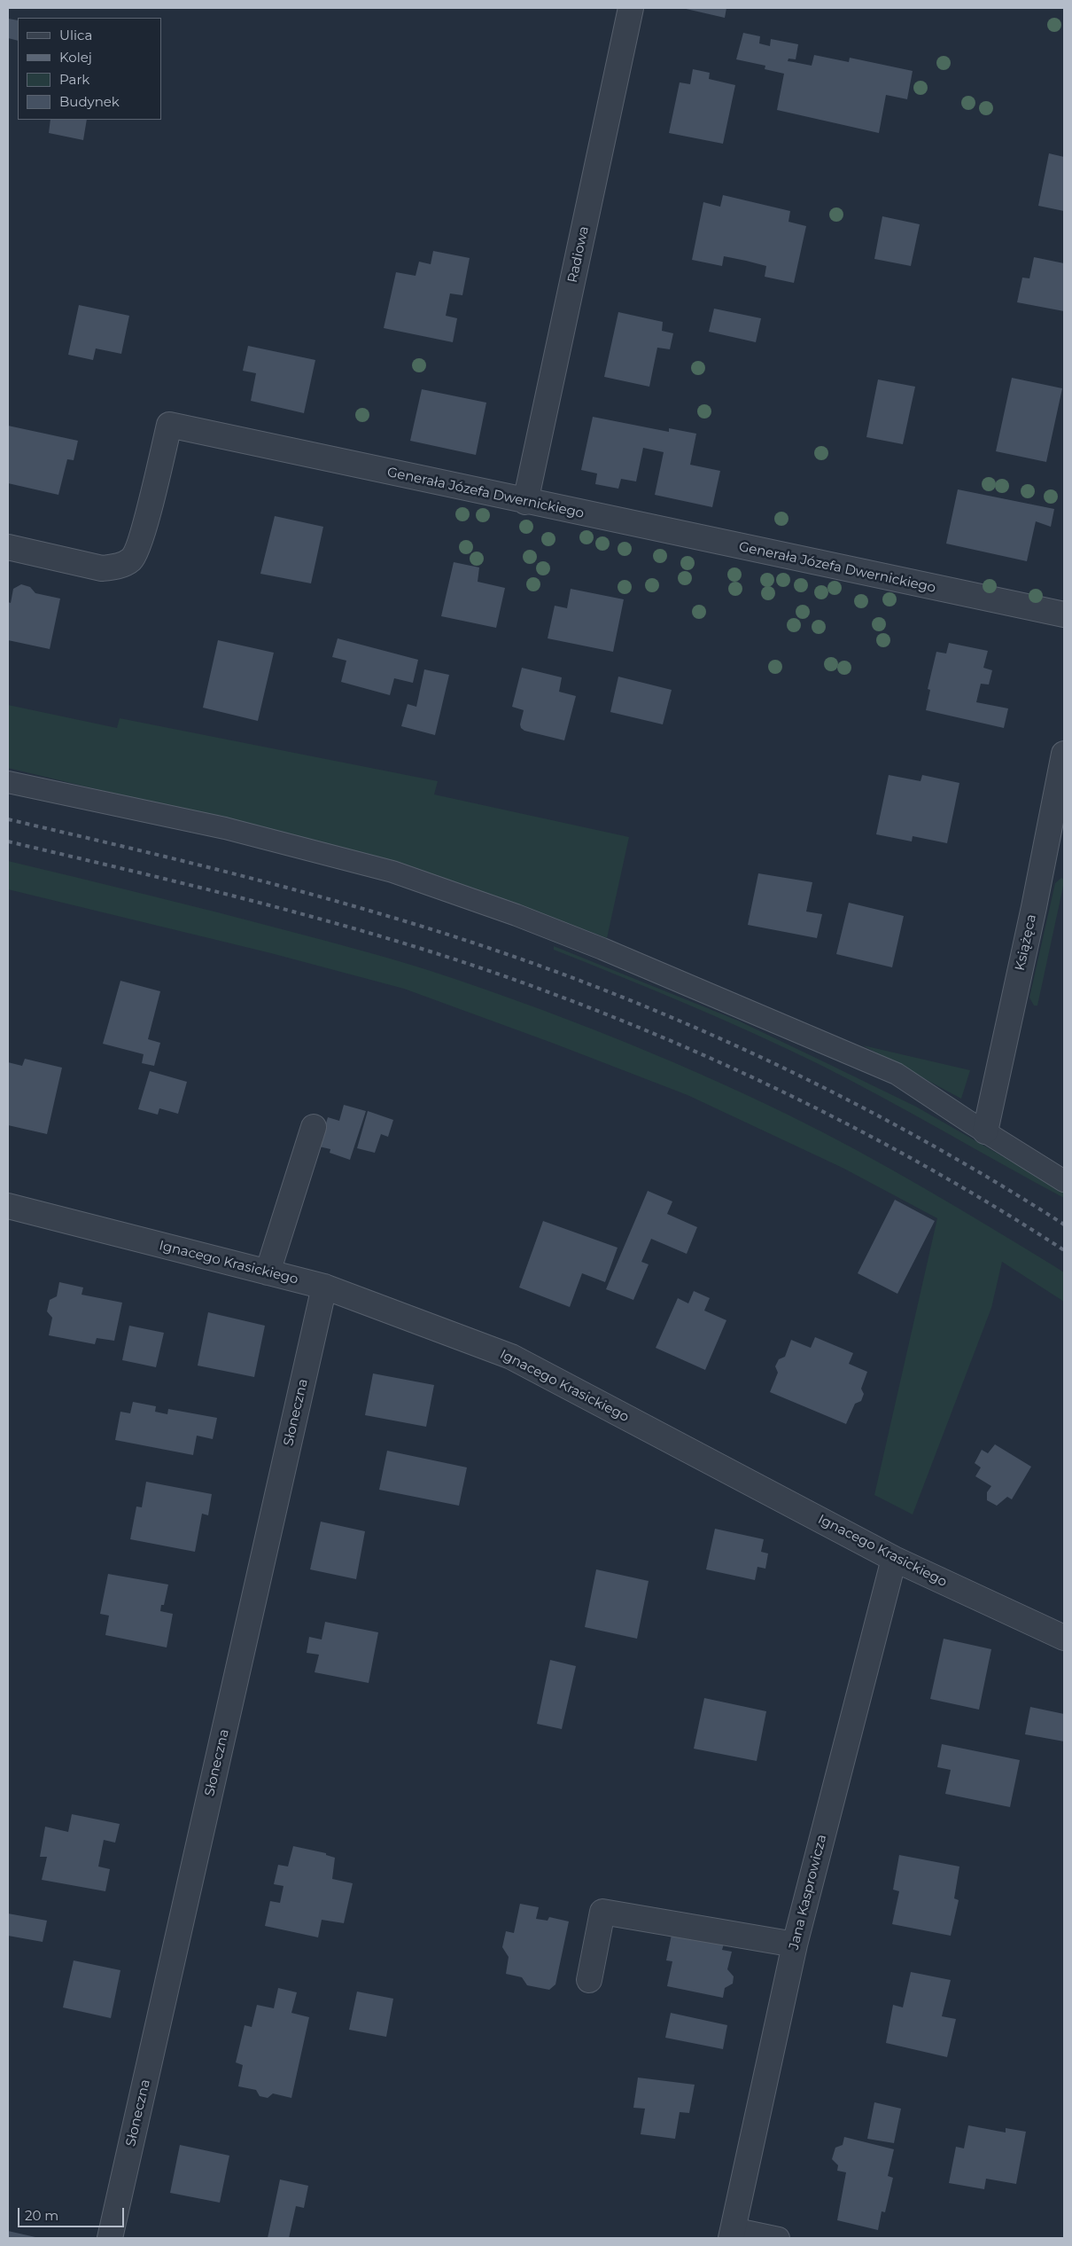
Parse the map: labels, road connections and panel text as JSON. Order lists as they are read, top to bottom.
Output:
{
  "streets": {
    "street": [
      "Radiowa",
      "Generała Józefa Dwernickiego",
      "Książęca",
      "Ignacego Krasickiego",
      "Słoneczna",
      "Jana Kasprowicza"
    ]
  },
  "crossings": [
    ["Radiowa", "Generała Józefa Dwernickiego"],
    ["Ignacego Krasickiego", "Słoneczna"],
    ["Ignacego Krasickiego", "Jana Kasprowicza"]
  ],
  "legend": [
    "Ulica",
    "Kolej",
    "Park",
    "Budynek"
  ],
  "scale_bar": "20 m"
}
